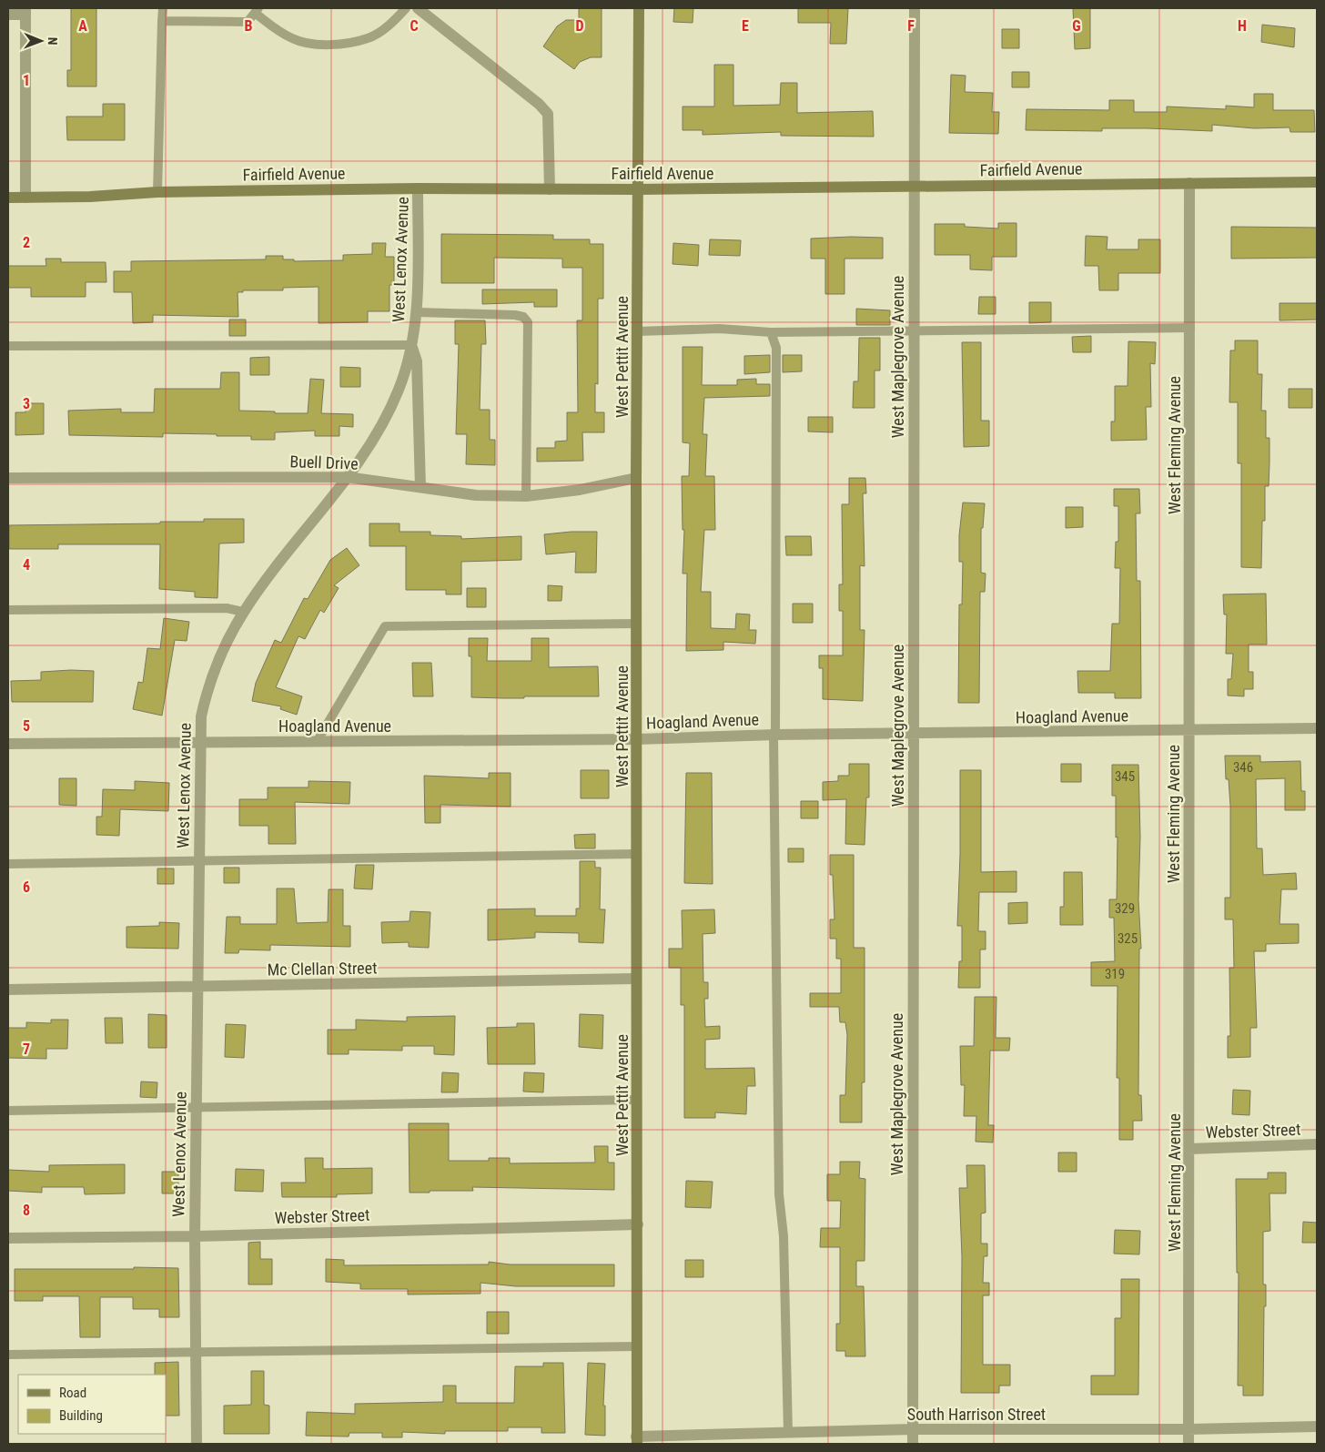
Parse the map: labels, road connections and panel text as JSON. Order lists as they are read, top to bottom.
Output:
{
  "streets": {
    "street": [
      "Fairfield Avenue",
      "West Lenox Avenue",
      "West Pettit Avenue",
      "West Maplegrove Avenue",
      "West Fleming Avenue",
      "Buell Drive",
      "Hoagland Avenue",
      "Mc Clellan Street",
      "Webster Street",
      "South Harrison Street"
    ]
  },
  "crossings": [
    ["Fairfield Avenue", "West Lenox Avenue"],
    ["Fairfield Avenue", "West Pettit Avenue"],
    ["Fairfield Avenue", "West Maplegrove Avenue"],
    ["Fairfield Avenue", "West Fleming Avenue"],
    ["West Lenox Avenue", "Buell Drive"],
    ["West Lenox Avenue", "Hoagland Avenue"],
    ["West Lenox Avenue", "Mc Clellan Street"],
    ["West Lenox Avenue", "Webster Street"],
    ["West Pettit Avenue", "Buell Drive"],
    ["West Pettit Avenue", "Hoagland Avenue"],
    ["West Pettit Avenue", "Mc Clellan Street"],
    ["West Pettit Avenue", "Webster Street"],
    ["West Pettit Avenue", "South Harrison Street"],
    ["West Maplegrove Avenue", "Hoagland Avenue"],
    ["West Maplegrove Avenue", "South Harrison Street"],
    ["West Fleming Avenue", "Hoagland Avenue"],
    ["West Fleming Avenue", "Webster Street"],
    ["West Fleming Avenue", "South Harrison Street"]
  ],
  "house_numbers": [
    "346",
    "345",
    "329",
    "325",
    "319"
  ],
  "legend": ["Road", "Building"],
  "north": "right",
  "grid": {
    "columns": [
      "A",
      "B",
      "C",
      "D",
      "E",
      "F",
      "G",
      "H"
    ],
    "rows": [
      "1",
      "2",
      "3",
      "4",
      "5",
      "6",
      "7",
      "8"
    ]
  }
}
